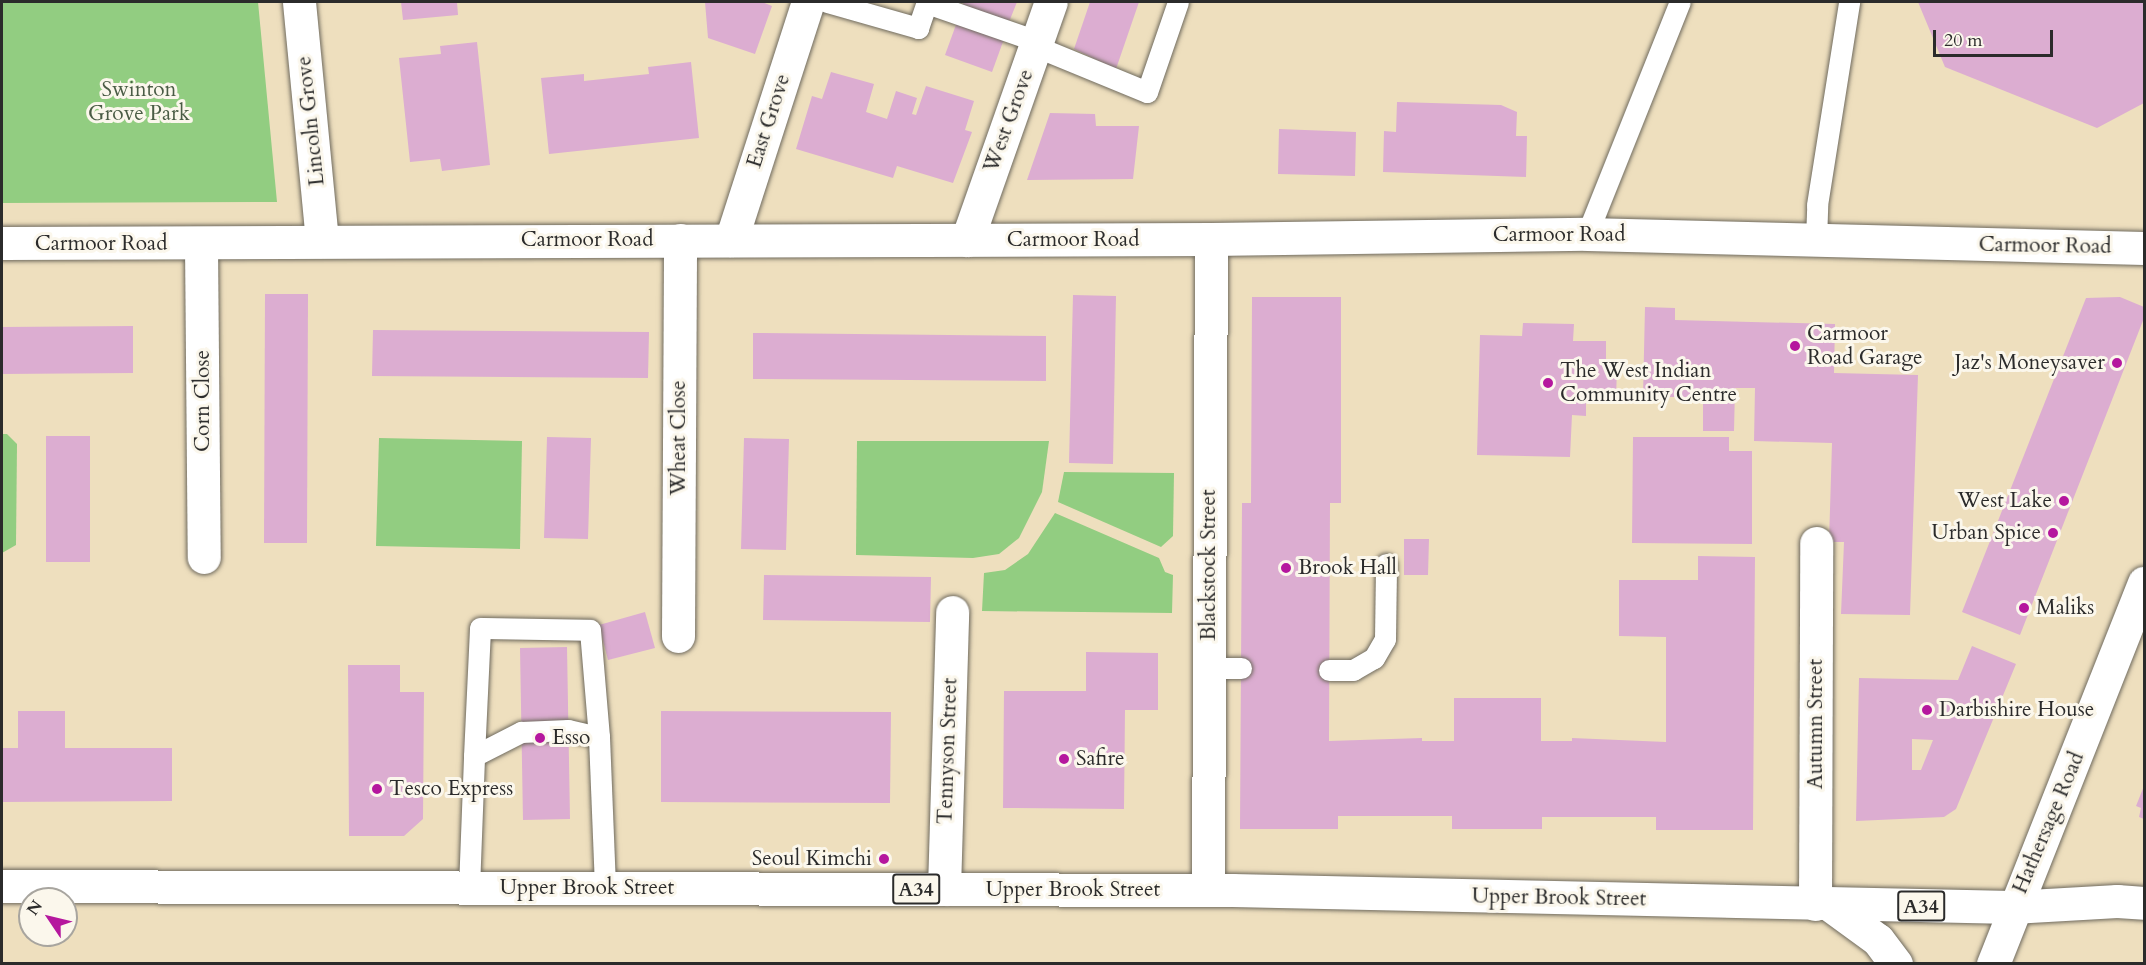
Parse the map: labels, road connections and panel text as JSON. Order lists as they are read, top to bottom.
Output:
{
  "streets": {
    "main road": [
      "Lincoln Grove",
      "East Grove",
      "West Grove",
      "Carmoor Road",
      "Corn Close",
      "Wheat Close",
      "Blackstock Street",
      "Autumn Street",
      "Tennyson Street",
      "Hathersage Road",
      "Upper Brook Street",
      "A34"
    ]
  },
  "crossings": [
    ["Lincoln Grove", "Carmoor Road"],
    ["East Grove", "Carmoor Road"],
    ["West Grove", "Carmoor Road"],
    ["Carmoor Road", "Corn Close"],
    ["Carmoor Road", "Wheat Close"],
    ["Carmoor Road", "Blackstock Street"],
    ["Blackstock Street", "Upper Brook Street"],
    ["Autumn Street", "Upper Brook Street"],
    ["Tennyson Street", "Upper Brook Street"],
    ["Hathersage Road", "Upper Brook Street"]
  ],
  "parks": ["Swinton Grove Park"],
  "places": [
    "Carmoor Road Garage",
    "Jaz's Moneysaver",
    "The West Indian Community Centre",
    "West Lake",
    "Urban Spice",
    "Brook Hall",
    "Maliks",
    "Darbishire House",
    "Esso",
    "Safire",
    "Tesco Express",
    "Seoul Kimchi"
  ],
  "scale_bar": "20 m",
  "north": "top left"
}
